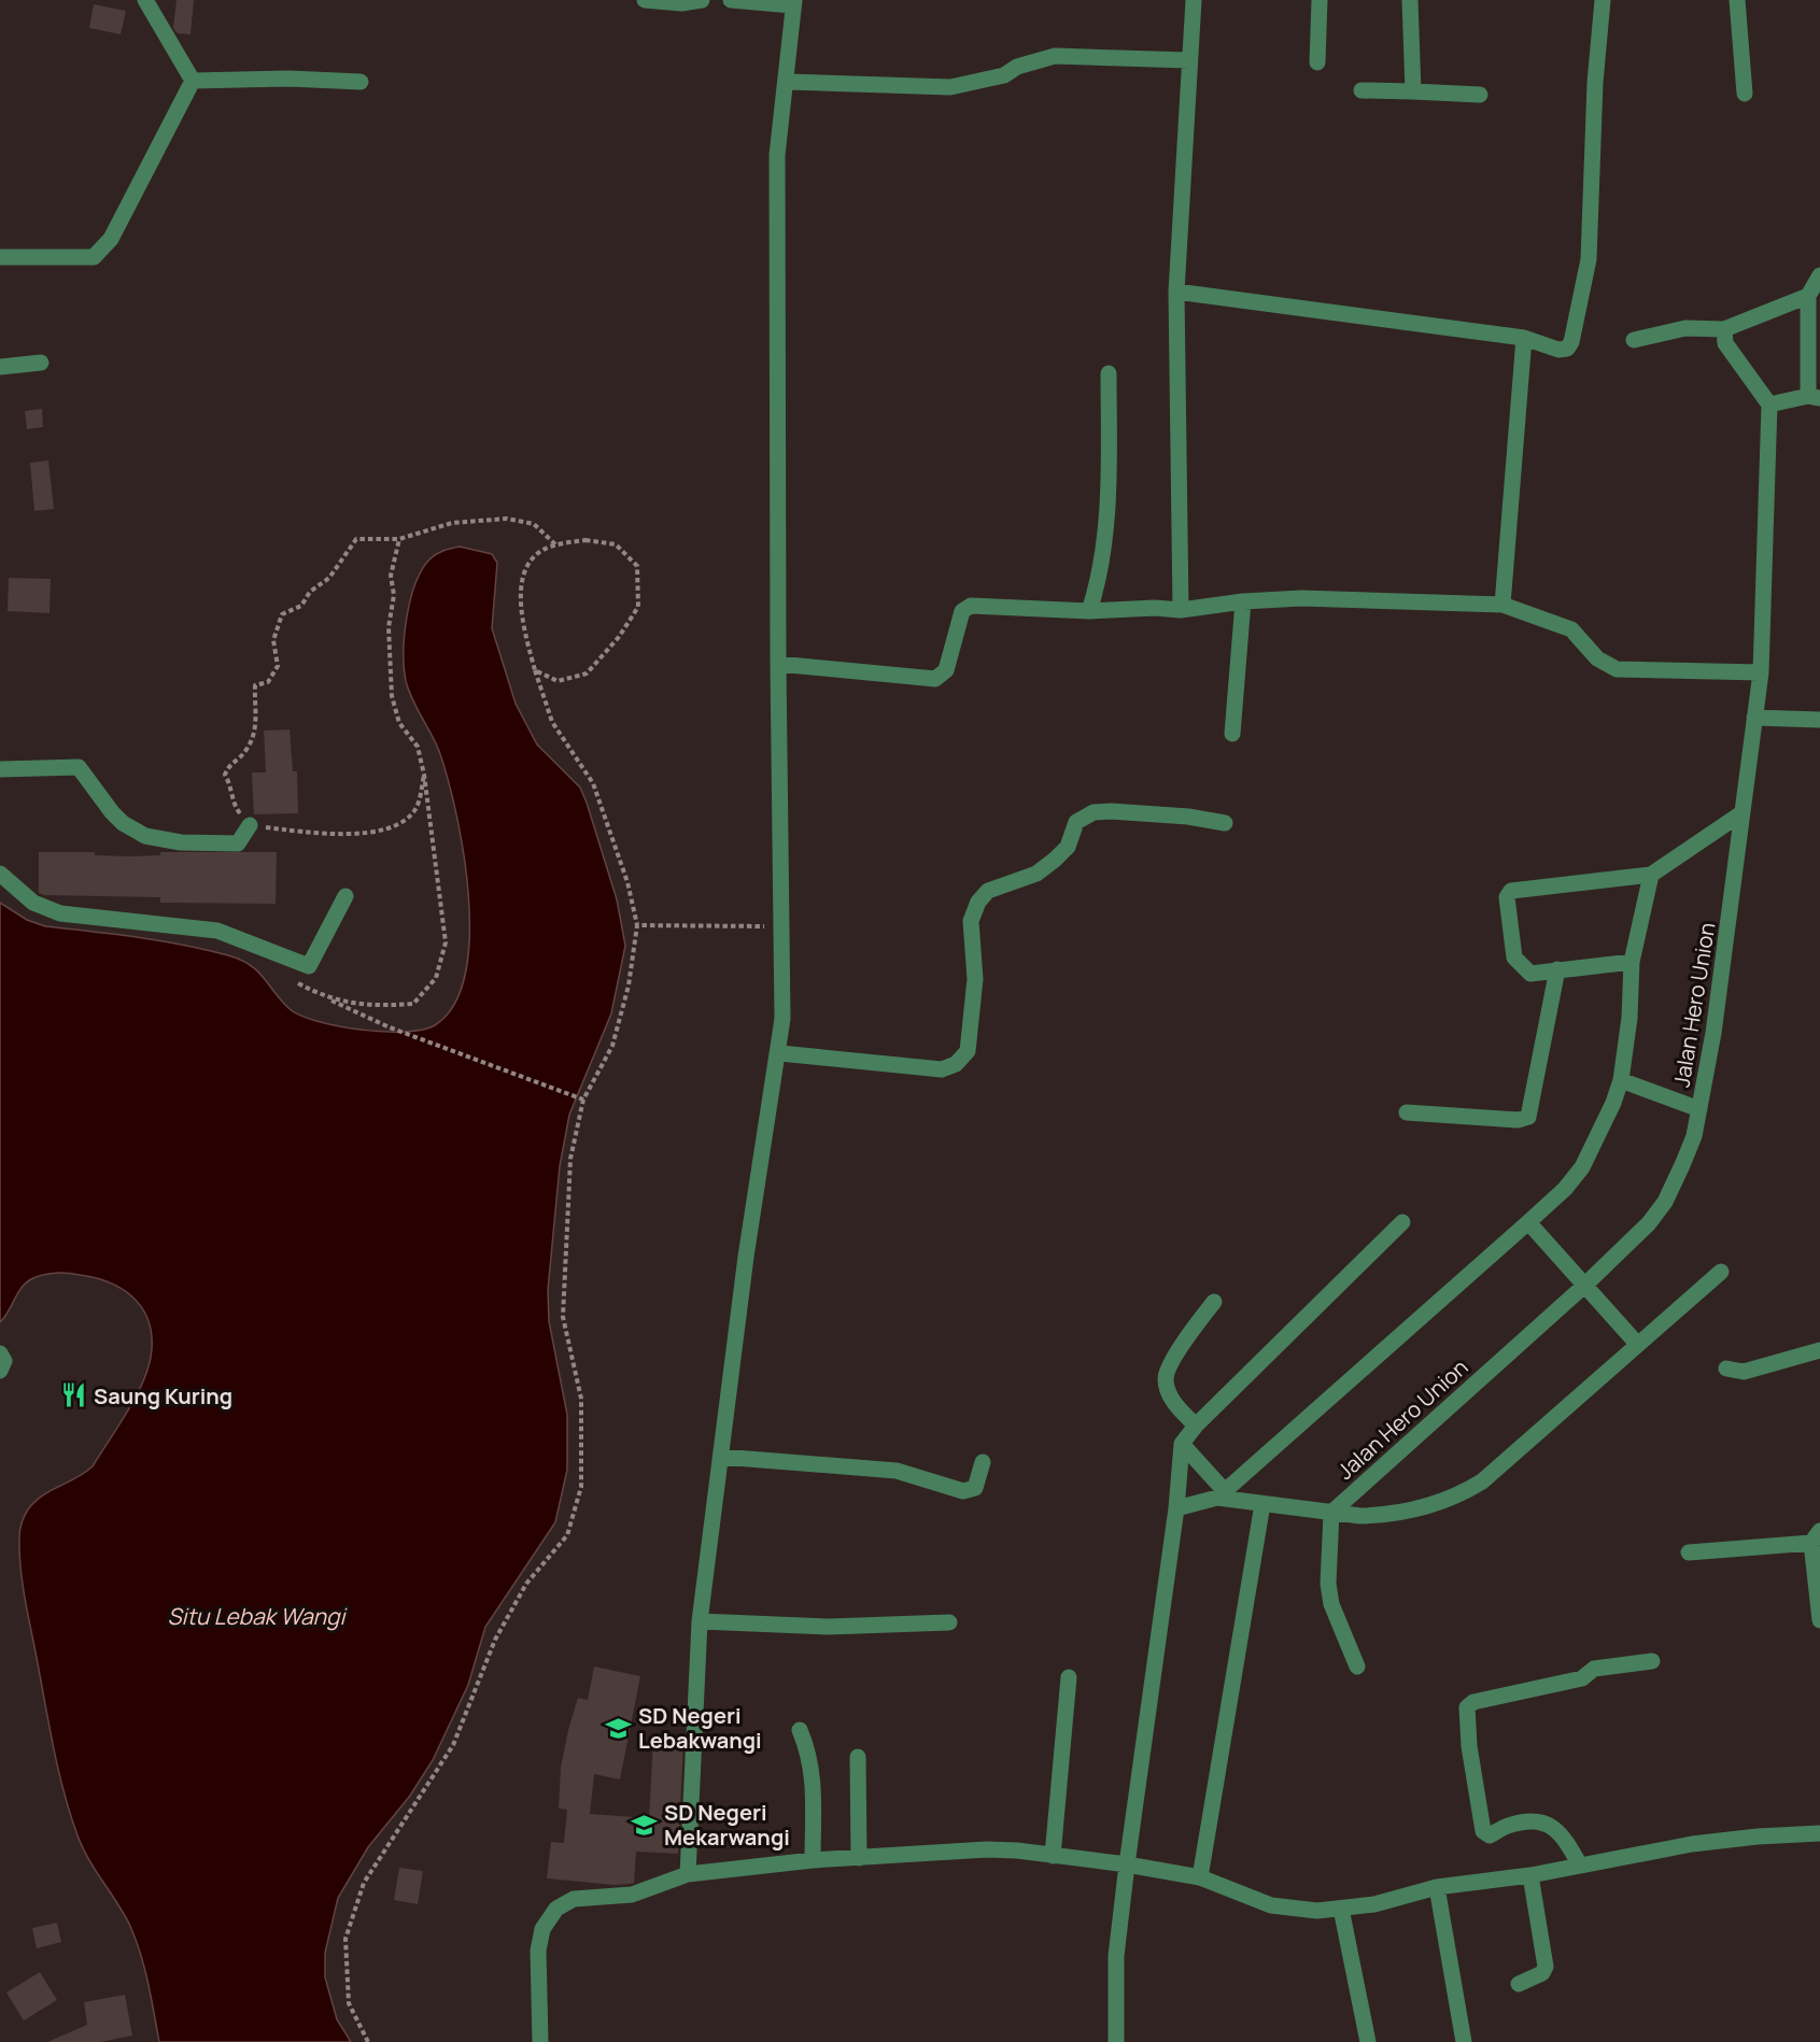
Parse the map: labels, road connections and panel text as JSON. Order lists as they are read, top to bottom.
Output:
{
  "streets": {
    "street": ["Jalan Hero Union"]
  },
  "water": ["Situ Lebak Wangi"],
  "places": {
    "restaurant": ["Saung Kuring"],
    "school or university": ["SD Negeri Lebakwangi", "SD Negeri Mekarwangi"]
  }
}
